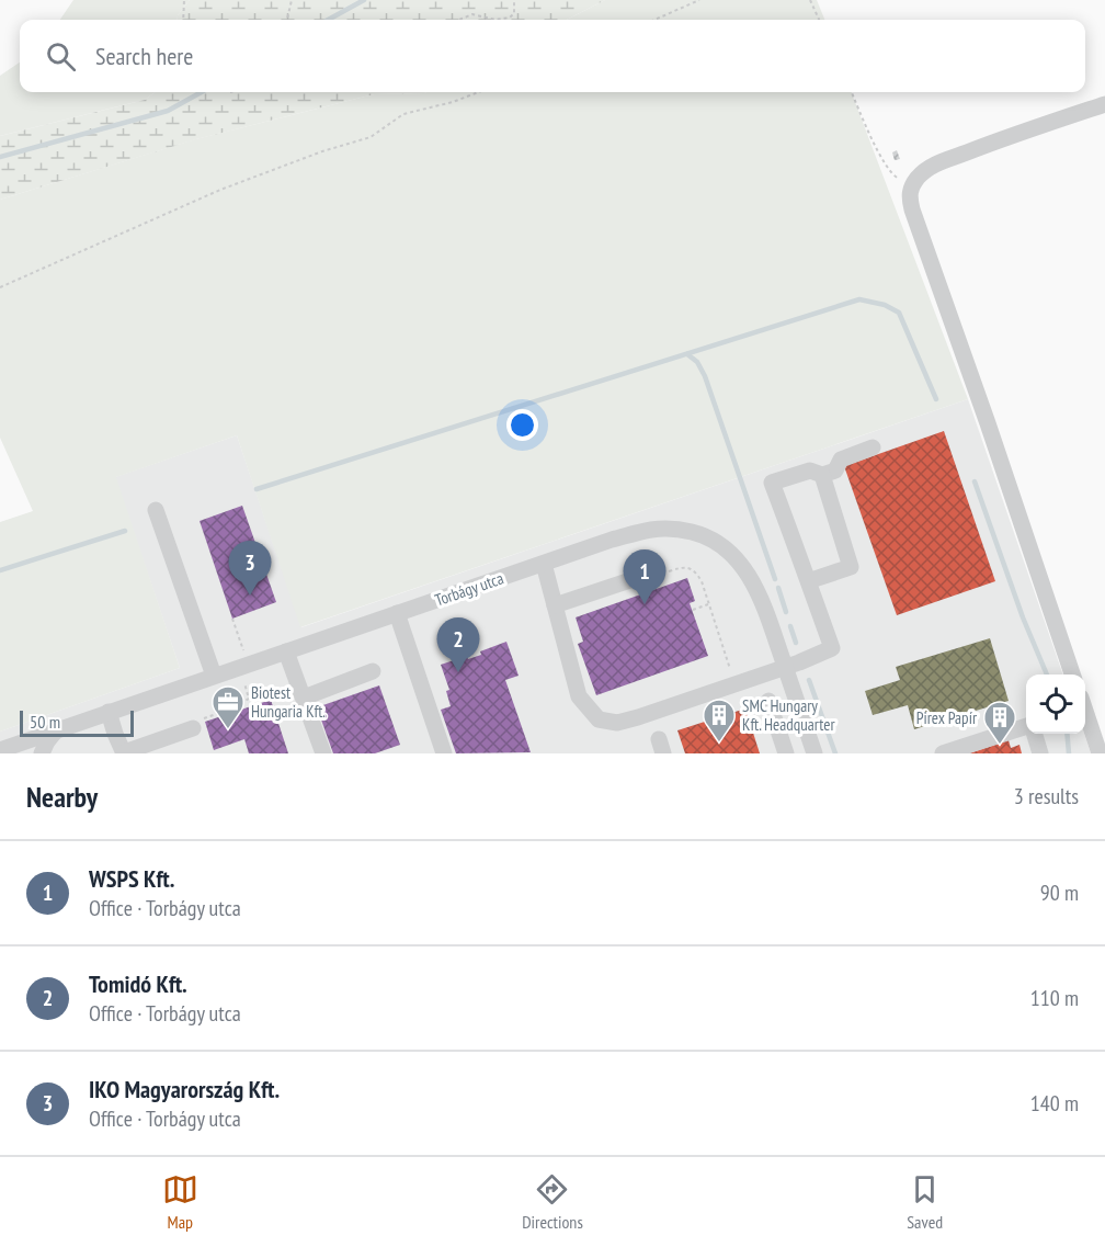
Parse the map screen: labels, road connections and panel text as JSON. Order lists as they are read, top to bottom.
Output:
{
  "streets": {
    "street": ["Torbágy utca"]
  },
  "places": {
    "office": ["Biotest Hungaria Kft."],
    "building": ["SMC Hungary Kft. Headquarter", "Pirex Papír"]
  },
  "scale_bar": "50 m",
  "page": {
    "search": "Search here",
    "pins": ["3", "1", "2"],
    "scale": "50 m",
    "heading": ["Nearby", "3 results"],
    "list": [
      {
        "mark": "1",
        "name": "WSPS Kft.",
        "note": "Office · Torbágy utca",
        "value": "90 m"
      },
      {
        "mark": "2",
        "name": "Tomidó Kft.",
        "note": "Office · Torbágy utca",
        "value": "110 m"
      },
      {
        "mark": "3",
        "name": "IKO Magyarország Kft.",
        "note": "Office · Torbágy utca",
        "value": "140 m"
      }
    ],
    "nav": ["Map", "Directions", "Saved"]
  }
}
